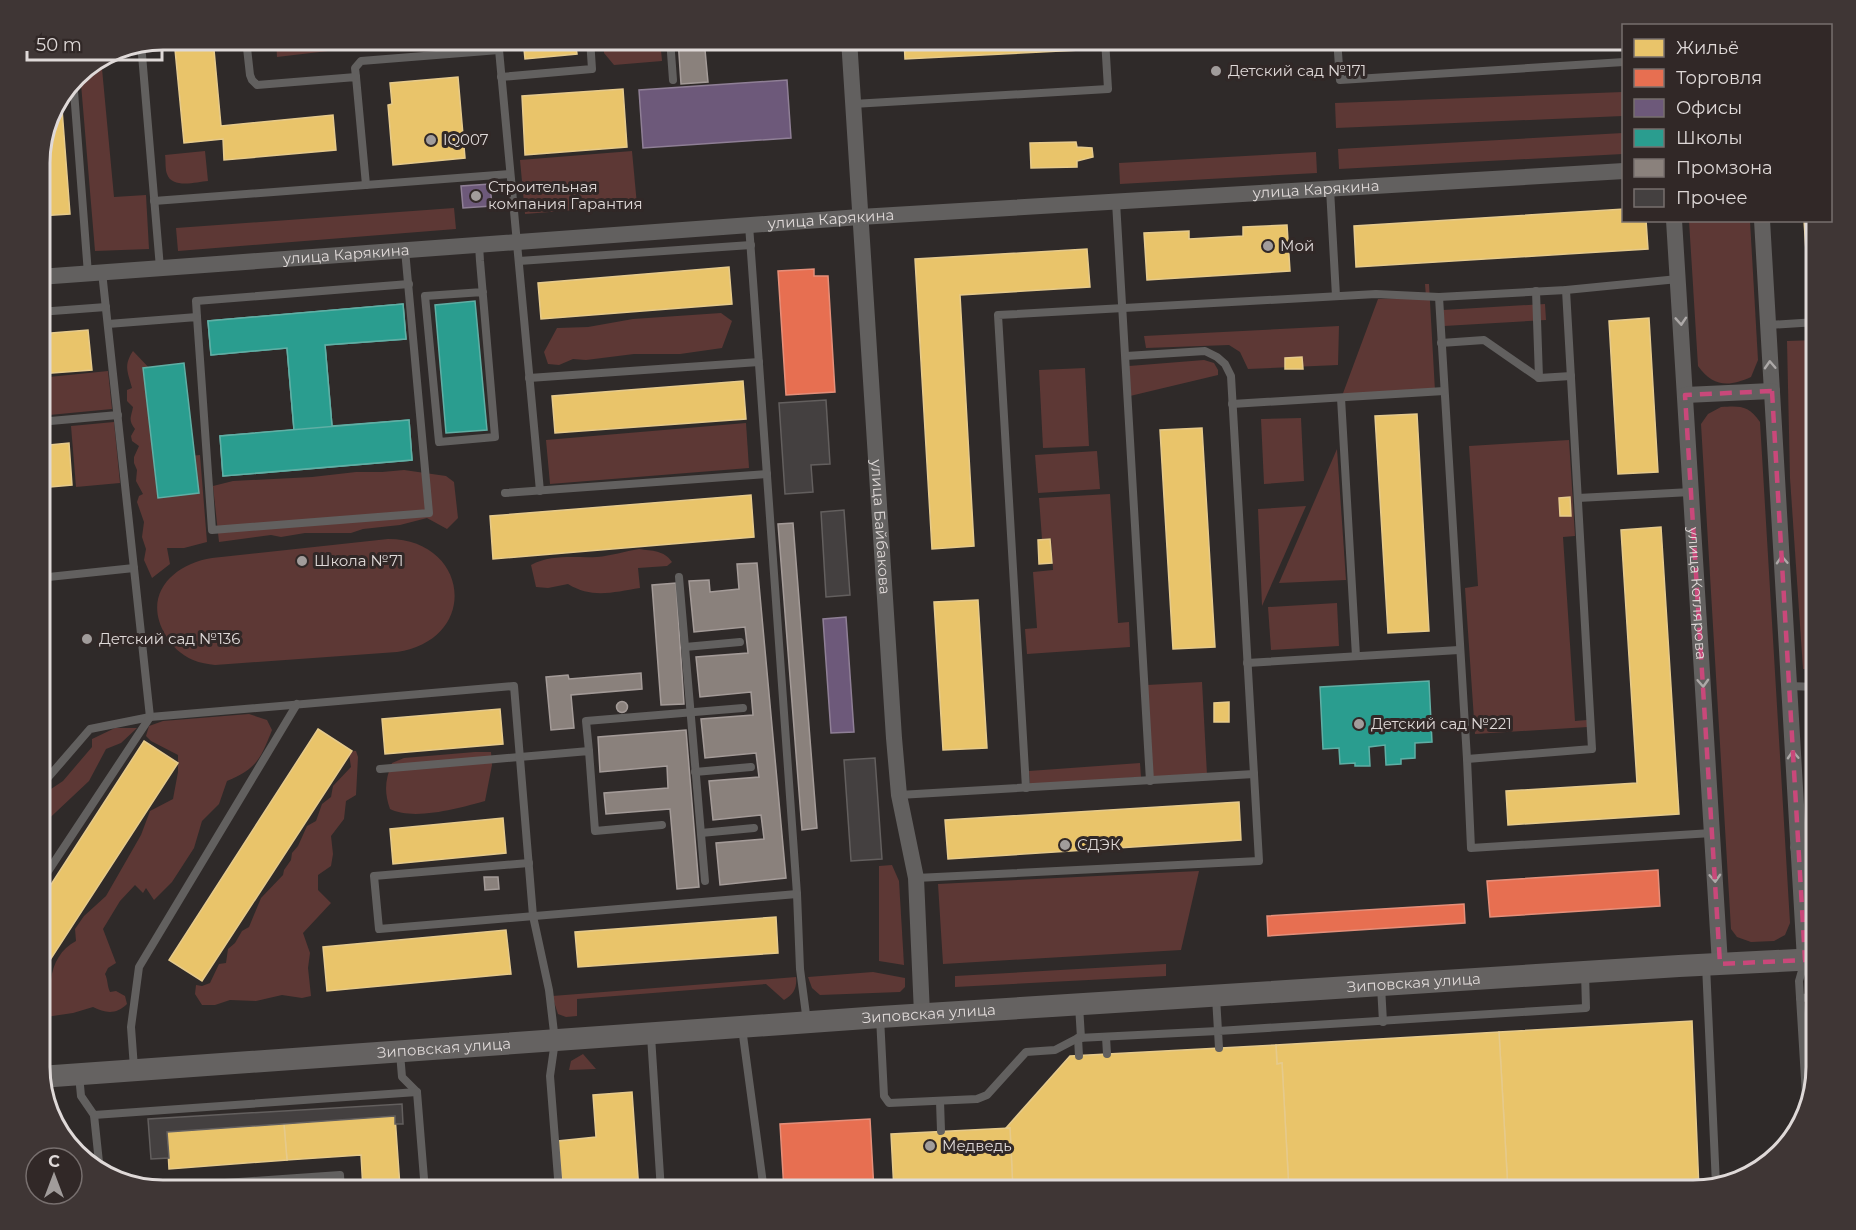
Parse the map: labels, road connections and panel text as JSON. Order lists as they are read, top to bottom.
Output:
{
  "streets": {
    "street": [
      "улица Карякина",
      "улица Байбакова",
      "улица Котлярова",
      "Зиповская улица"
    ]
  },
  "crossings": [
    ["улица Карякина", "улица Байбакова"],
    ["улица Байбакова", "Зиповская улица"],
    ["улица Котлярова", "Зиповская улица"]
  ],
  "places": [
    "Детский сад №171",
    "IQ007",
    "Строительная компания Гарантия",
    "Мой",
    "Школа №71",
    "Детский сад №136",
    "Детский сад №221",
    "СДЭК",
    "Медведь"
  ],
  "legend": [
    "Жильё",
    "Торговля",
    "Офисы",
    "Школы",
    "Промзона",
    "Прочее"
  ],
  "scale_bar": "50 m",
  "north": "top"
}
